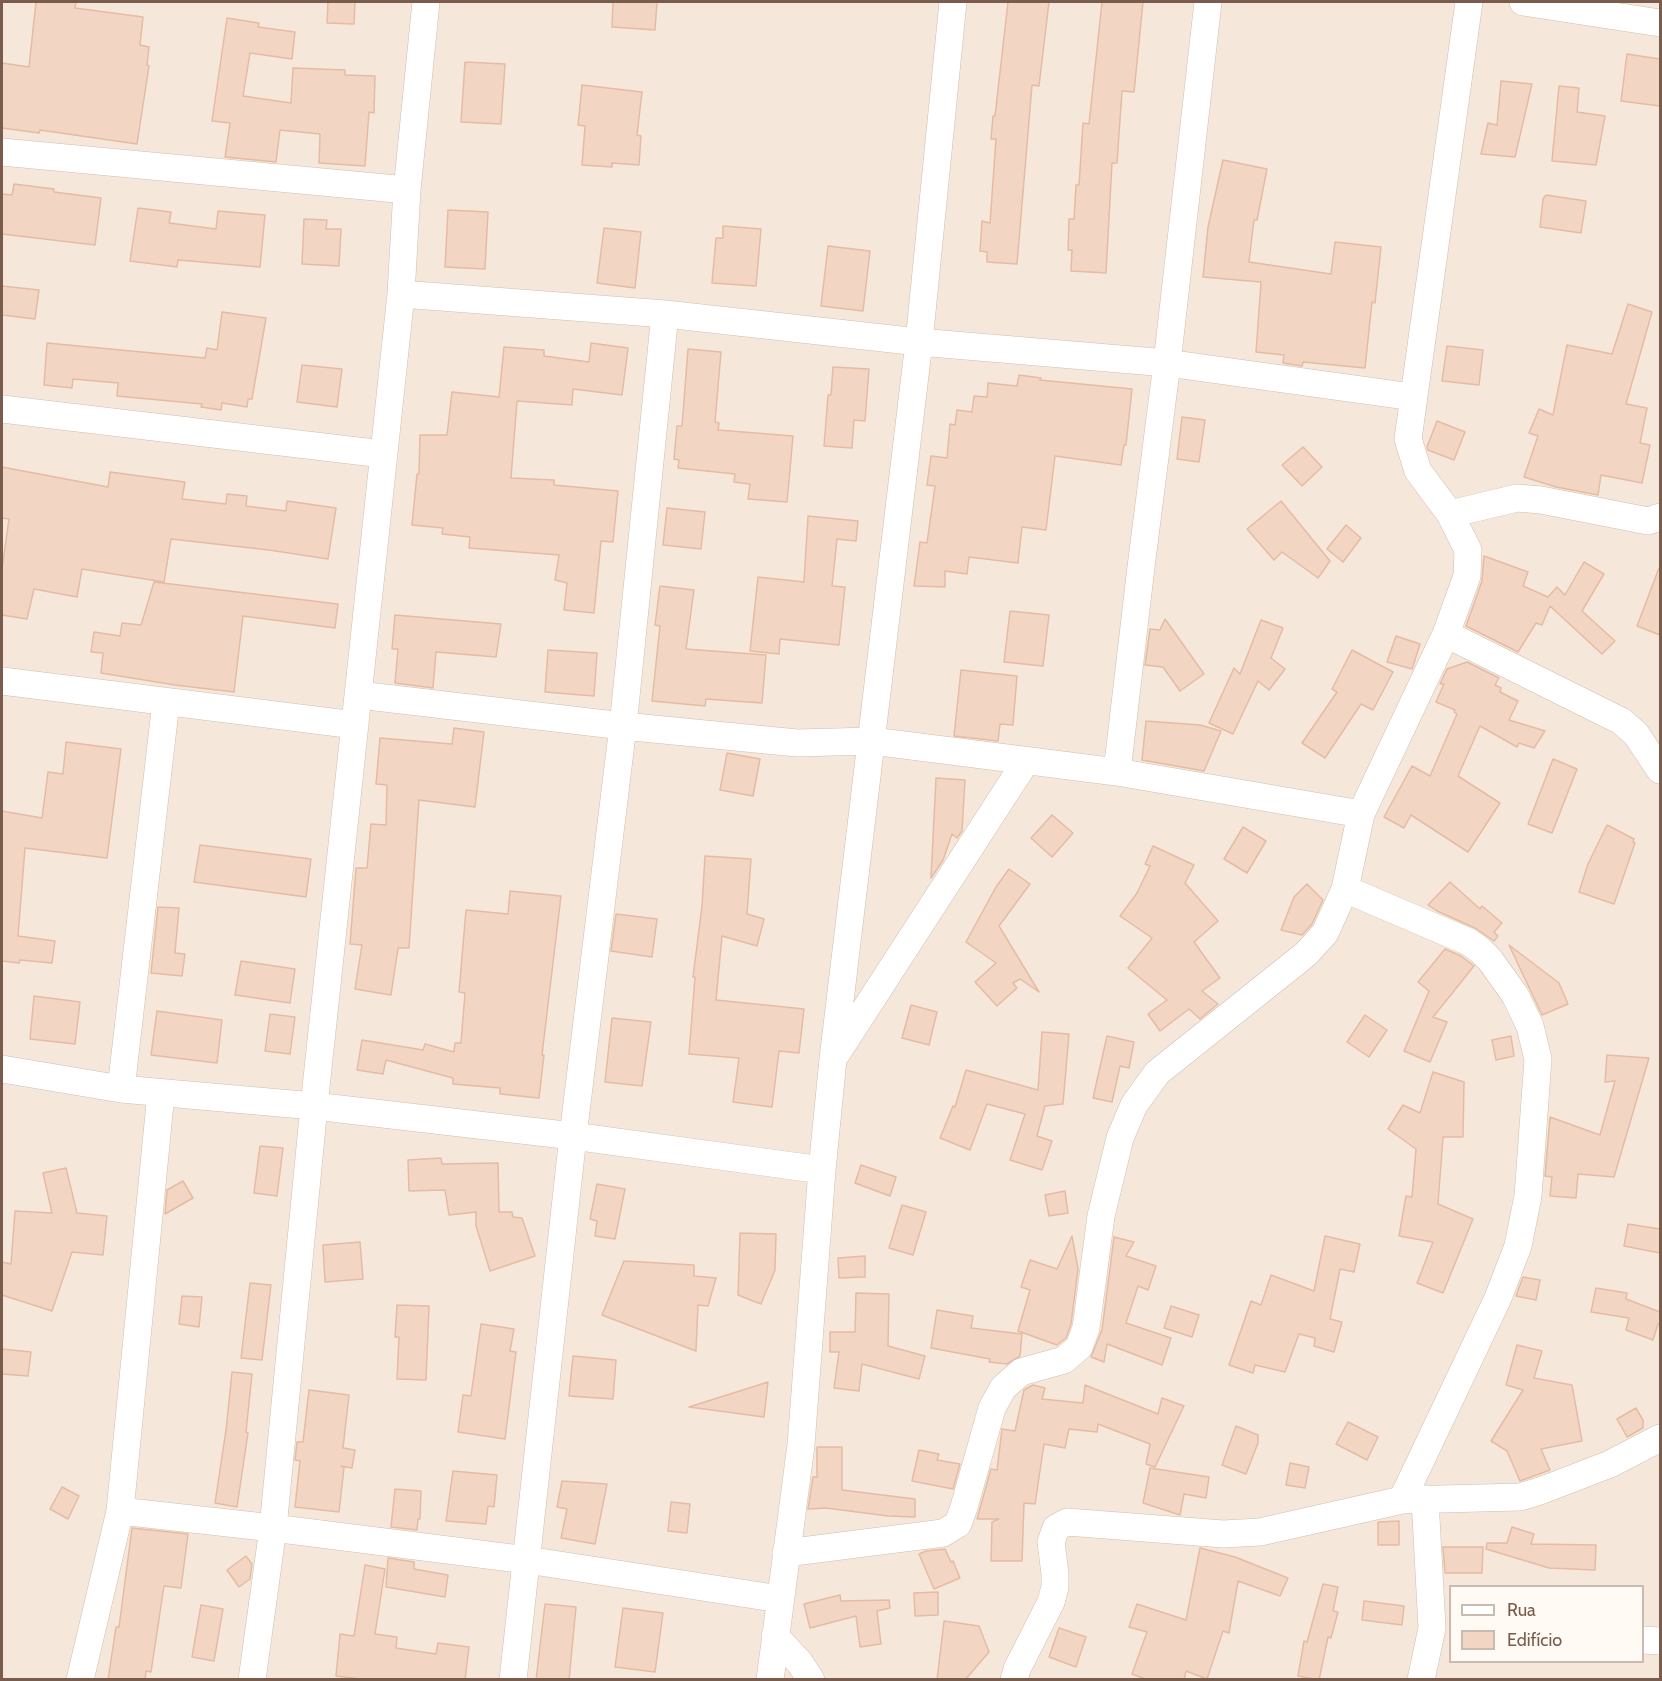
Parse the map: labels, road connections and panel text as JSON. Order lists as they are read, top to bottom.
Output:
{
  "legend": ["Rua", "Edifício"]
}
